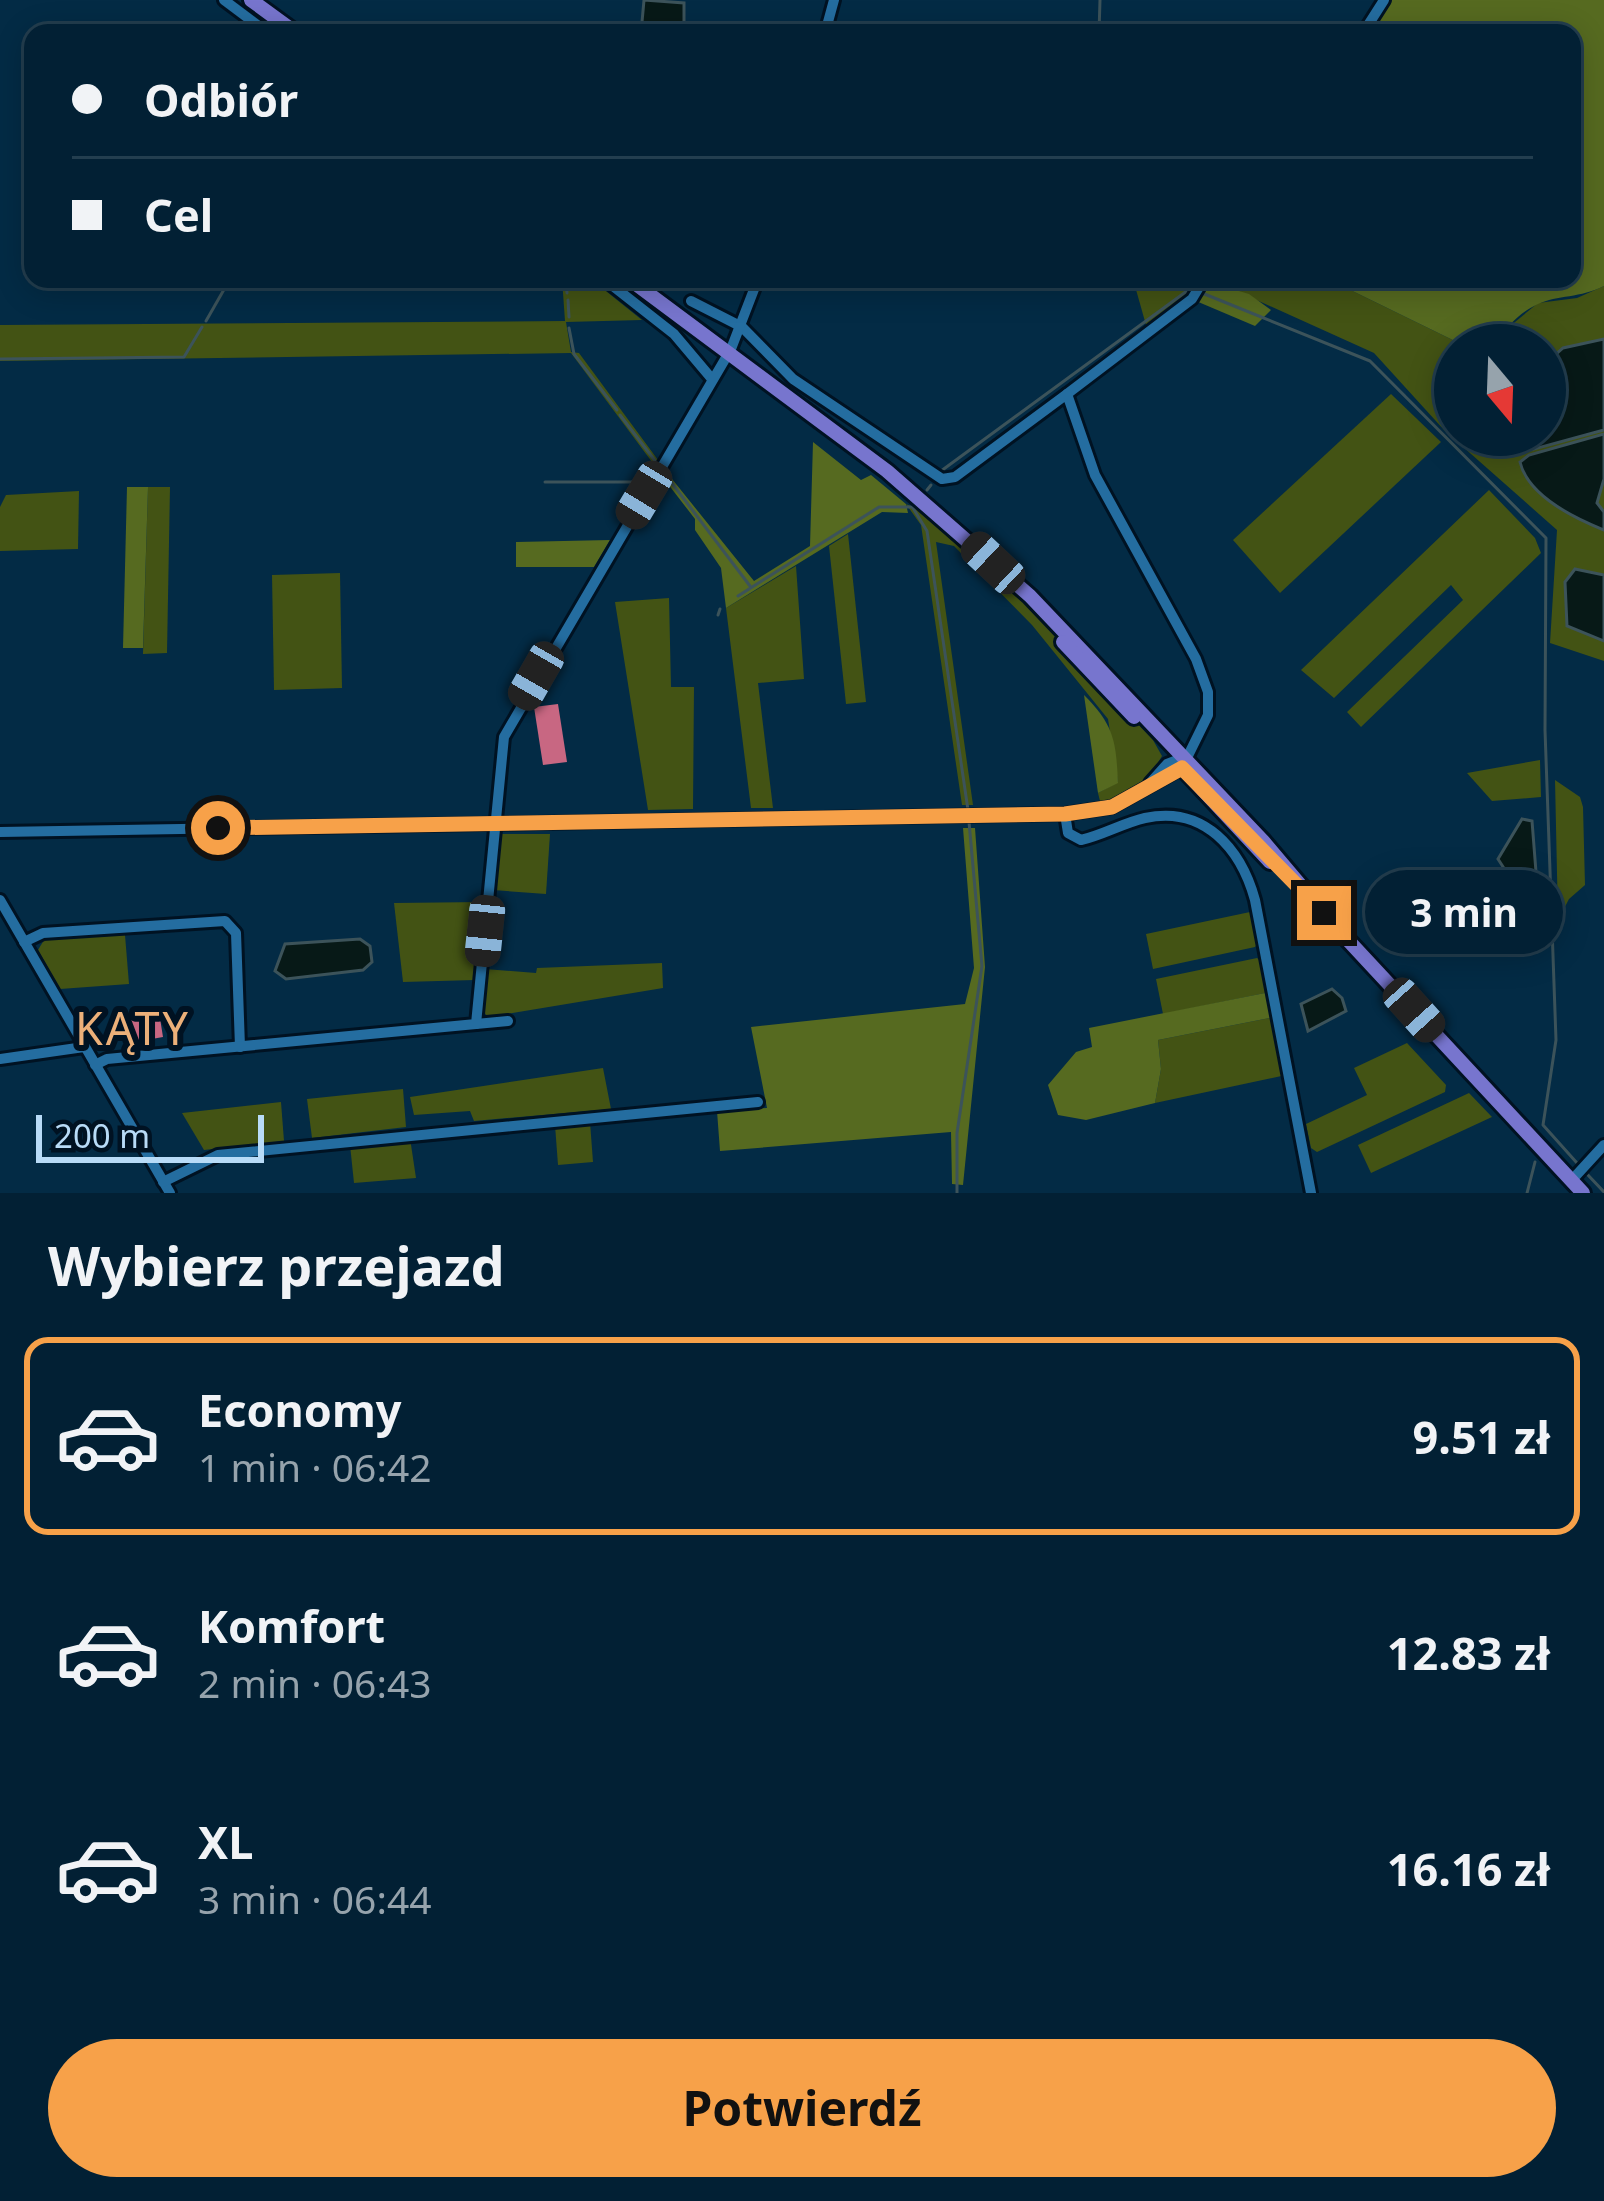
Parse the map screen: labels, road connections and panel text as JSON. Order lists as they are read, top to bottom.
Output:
{
  "districts": ["KĄTY"],
  "scale_bar": "200 m",
  "north": "bottom",
  "page": {
    "banner": ["Odbiór", "Cel"],
    "bubble": "3 min",
    "scale": "200 m",
    "heading": "Wybierz przejazd",
    "list": [
      {
        "name": "Economy",
        "note": "1 min · 06:42",
        "value": "9.51 zł"
      },
      {
        "name": "Komfort",
        "note": "2 min · 06:43",
        "value": "12.83 zł"
      },
      {
        "name": "XL",
        "note": "3 min · 06:44",
        "value": "16.16 zł"
      }
    ],
    "buttons": "Potwierdź"
  }
}
